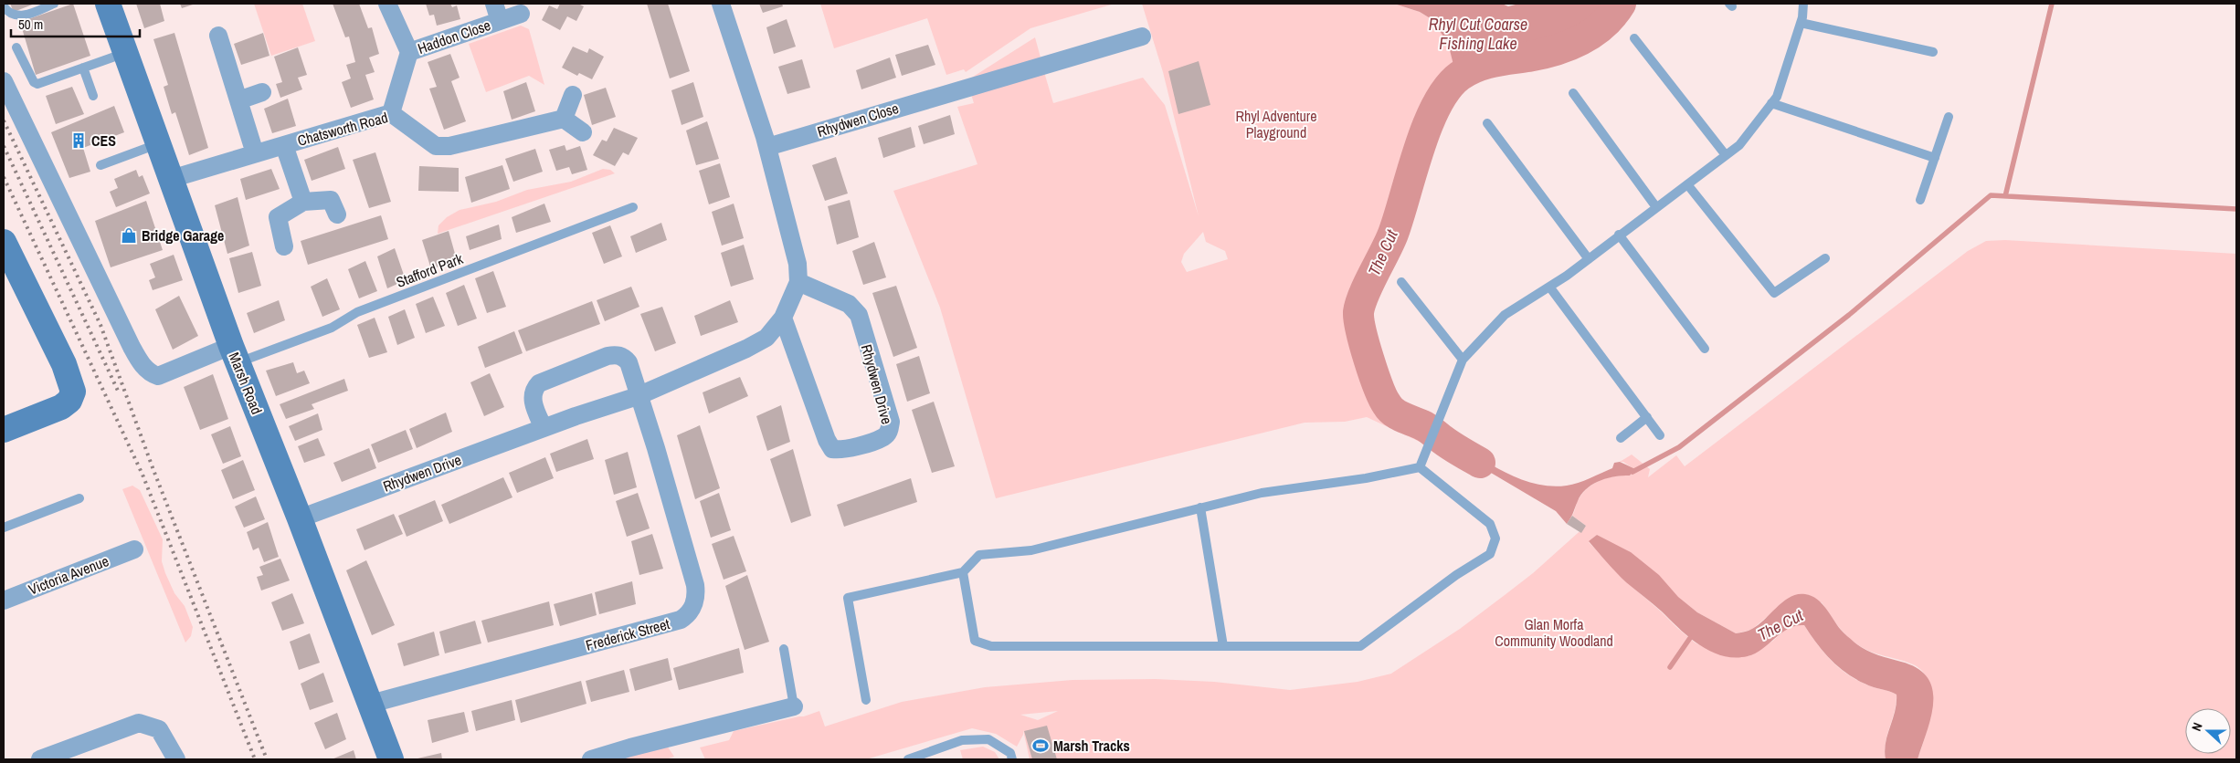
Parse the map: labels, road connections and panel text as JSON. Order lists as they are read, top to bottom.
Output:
{
  "streets": {
    "street": [
      "Haddon Close",
      "Rhydwen Close",
      "Chatsworth Road",
      "Marsh Road",
      "Rhydwen Drive",
      "Victoria Avenue",
      "Frederick Street"
    ],
    "lane": ["Stafford Park"]
  },
  "crossings": [
    ["Rhydwen Close", "Rhydwen Drive"],
    ["Chatsworth Road", "Marsh Road"],
    ["Stafford Park", "Marsh Road"],
    ["Marsh Road", "Rhydwen Drive"],
    ["Marsh Road", "Frederick Street"],
    ["Rhydwen Drive", "Frederick Street"]
  ],
  "water": ["Rhyl Cut Coarse Fishing Lake", "The Cut"],
  "parks": ["Rhyl Adventure Playground", "Glan Morfa Community Woodland"],
  "places": {
    "building": ["CES"],
    "shop": ["Bridge Garage"],
    "sports": ["Marsh Tracks"]
  },
  "scale_bar": "50 m",
  "north": "left"
}
